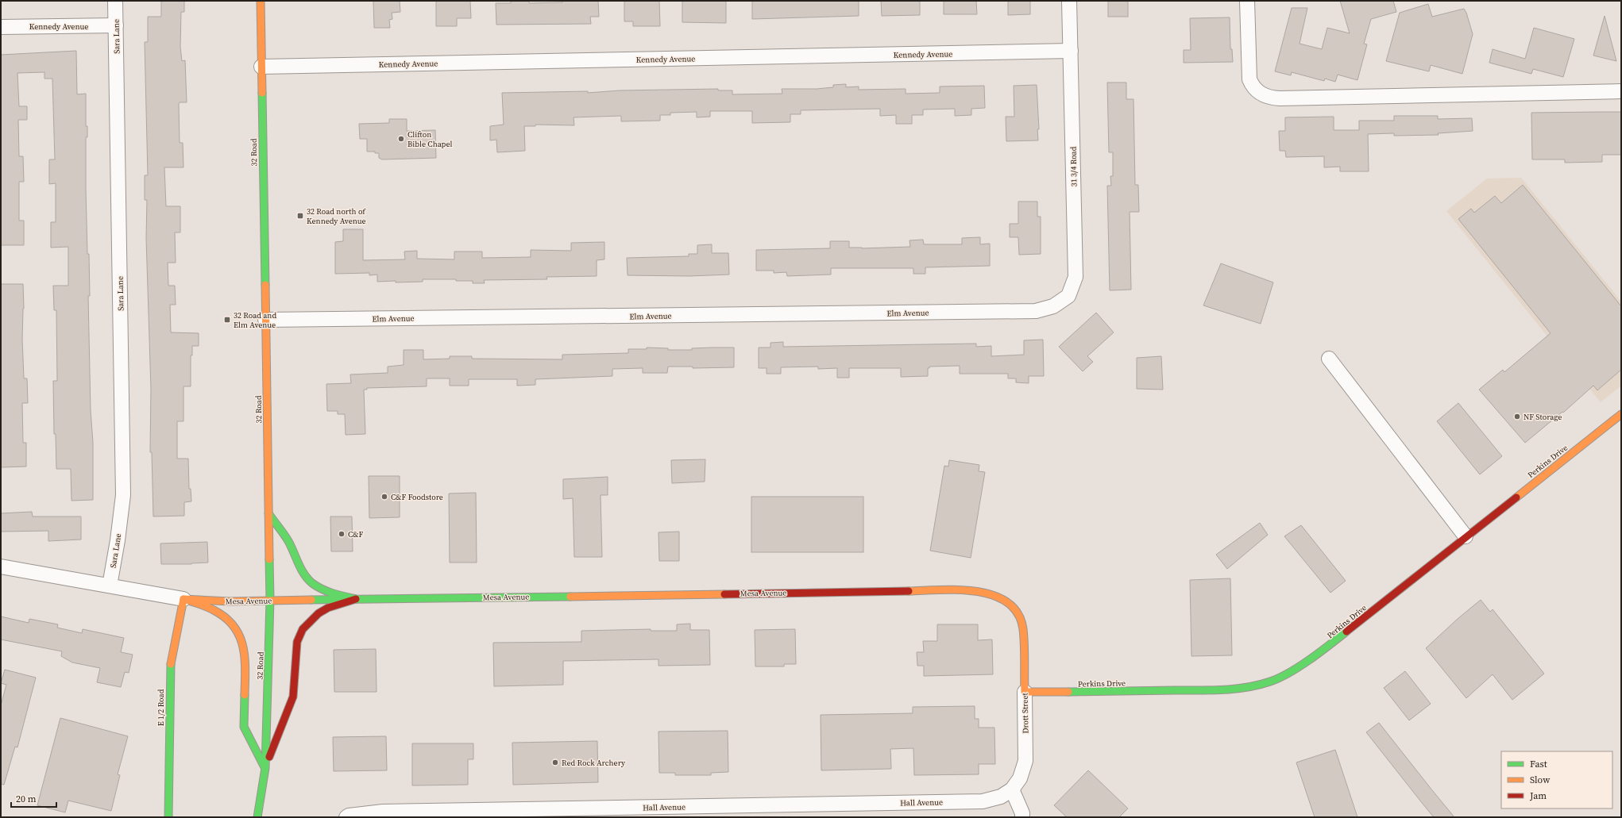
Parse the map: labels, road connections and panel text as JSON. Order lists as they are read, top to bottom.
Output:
{
  "streets": {
    "street": [
      "Kennedy Avenue",
      "Sara Lane",
      "32 Road",
      "31 3/4 Road",
      "Elm Avenue",
      "Perkins Drive",
      "Mesa Avenue",
      "E 1/2 Road",
      "Drott Street",
      "Hall Avenue"
    ]
  },
  "crossings": [
    ["Kennedy Avenue", "Sara Lane"],
    ["Kennedy Avenue", "32 Road"],
    ["Kennedy Avenue", "31 3/4 Road"],
    ["Sara Lane", "Mesa Avenue"],
    ["32 Road", "Elm Avenue"],
    ["32 Road", "Mesa Avenue"],
    ["31 3/4 Road", "Elm Avenue"],
    ["Perkins Drive", "Drott Street"],
    ["Mesa Avenue", "E 1/2 Road"],
    ["Mesa Avenue", "Drott Street"],
    ["Drott Street", "Hall Avenue"]
  ],
  "places": {
    "other": [
      "Clifton Bible Chapel",
      "NF Storage",
      "C&F Foodstore",
      "C&F",
      "Red Rock Archery"
    ],
    "transit": ["32 Road north of Kennedy Avenue", "32 Road and Elm Avenue"]
  },
  "legend": ["Fast", "Slow", "Jam"],
  "scale_bar": "20 m"
}
